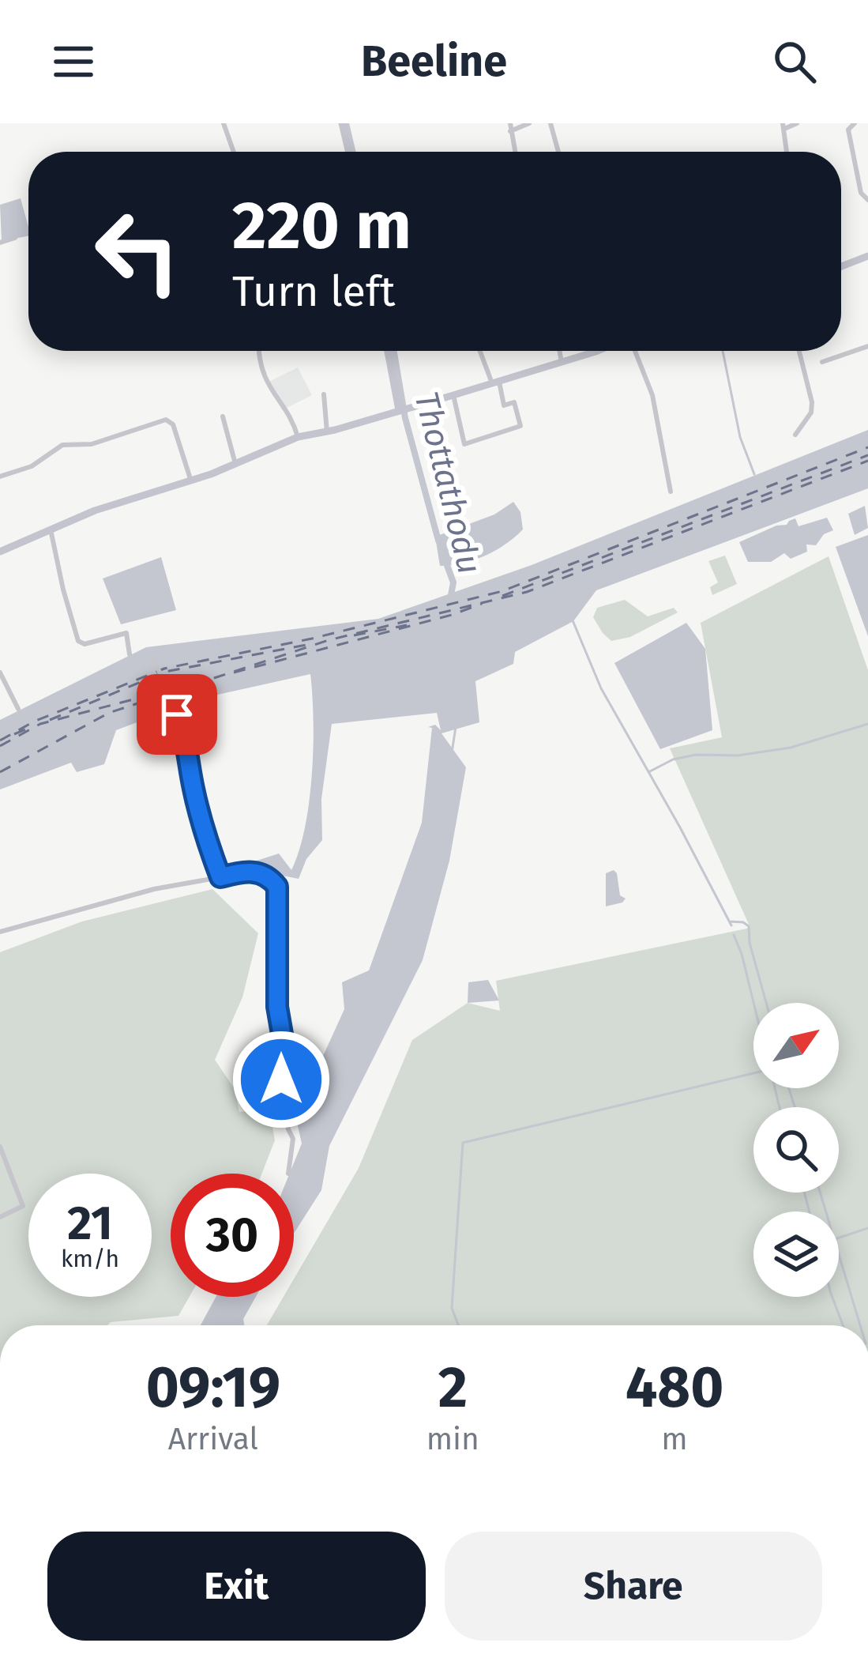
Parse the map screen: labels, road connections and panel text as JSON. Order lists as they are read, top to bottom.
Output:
{
  "water": ["Thottathodu"],
  "north": "top right",
  "page": {
    "header": "Beeline",
    "turn": ["220 m", "Turn left"],
    "speed": "21 km/h",
    "limit": "30",
    "eta": [
      "09:19",
      "Arrival",
      "2",
      "min",
      "480",
      "m"
    ],
    "buttons": ["Exit", "Share"]
  }
}
